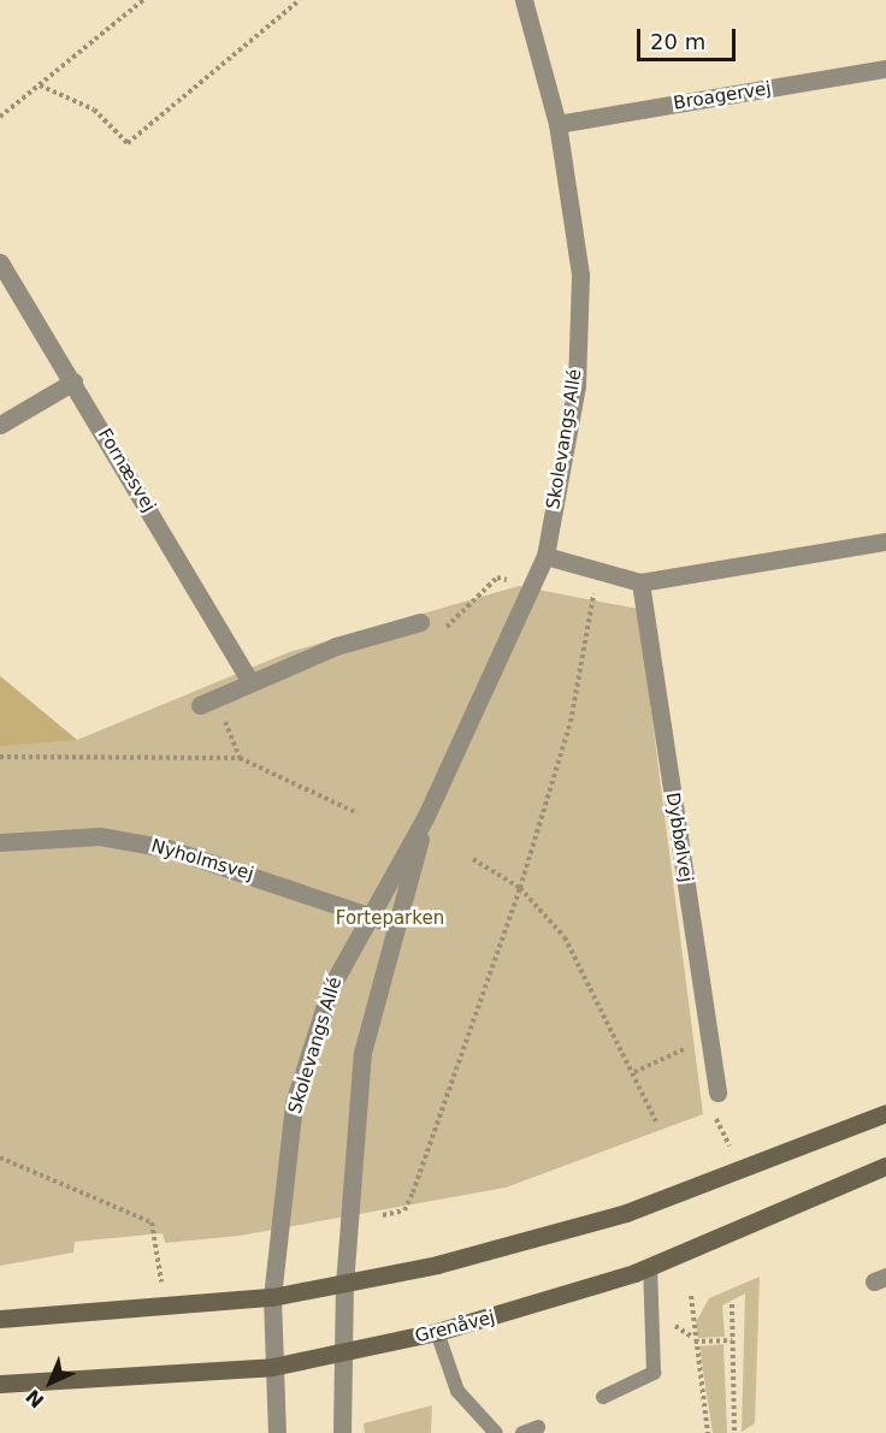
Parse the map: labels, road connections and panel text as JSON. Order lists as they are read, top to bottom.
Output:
{
  "streets": {
    "main road": ["Grenåvej"],
    "street": [
      "Broagervej",
      "Skolevangs Allé",
      "Fornæsvej",
      "Dybbølvej",
      "Nyholmsvej"
    ]
  },
  "crossings": [
    ["Broagervej", "Skolevangs Allé"],
    ["Skolevangs Allé", "Nyholmsvej"],
    ["Skolevangs Allé", "Grenåvej"]
  ],
  "parks": ["Forteparken"],
  "scale_bar": "20 m",
  "north": "bottom left"
}
